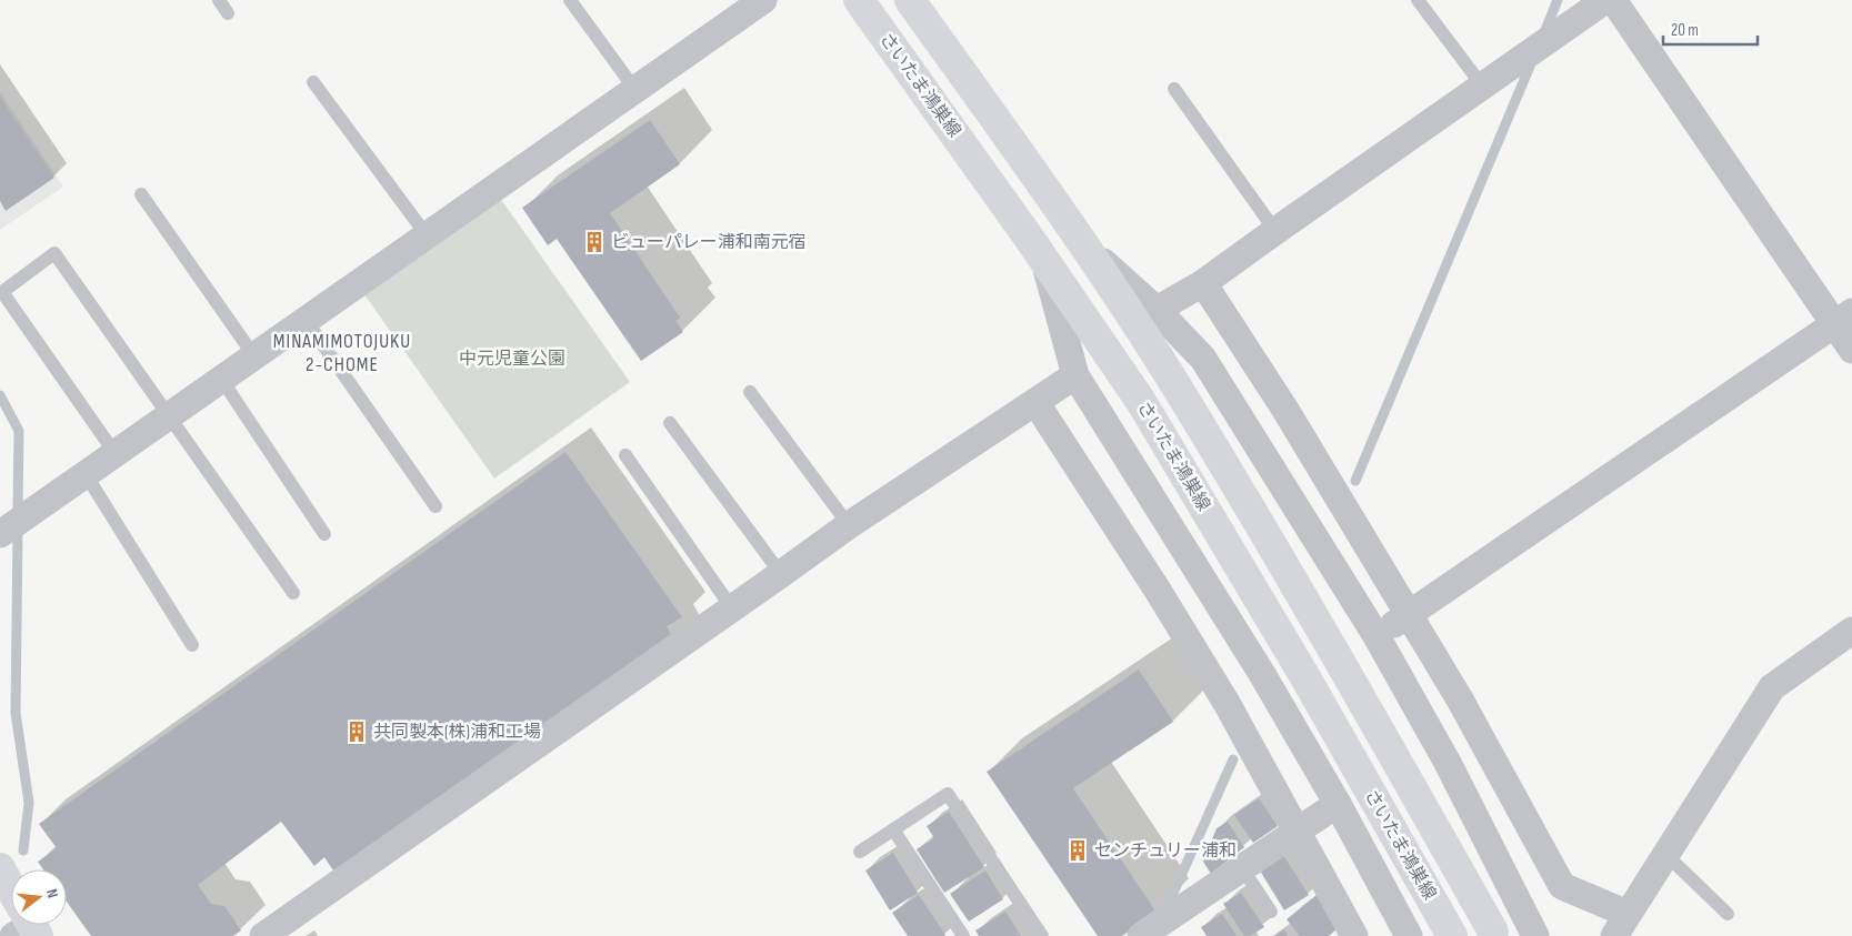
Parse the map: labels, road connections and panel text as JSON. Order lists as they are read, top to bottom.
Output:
{
  "streets": {
    "main road": ["さいたま鴻巣線"]
  },
  "districts": ["MINAMIMOTOJUKU 2-CHOME"],
  "parks": ["中元児童公園"],
  "places": {
    "building": ["ビューパレー浦和南元宿", "共同製本(株)浦和工場", "センチュリー浦和"]
  },
  "scale_bar": "20 m",
  "north": "right"
}
